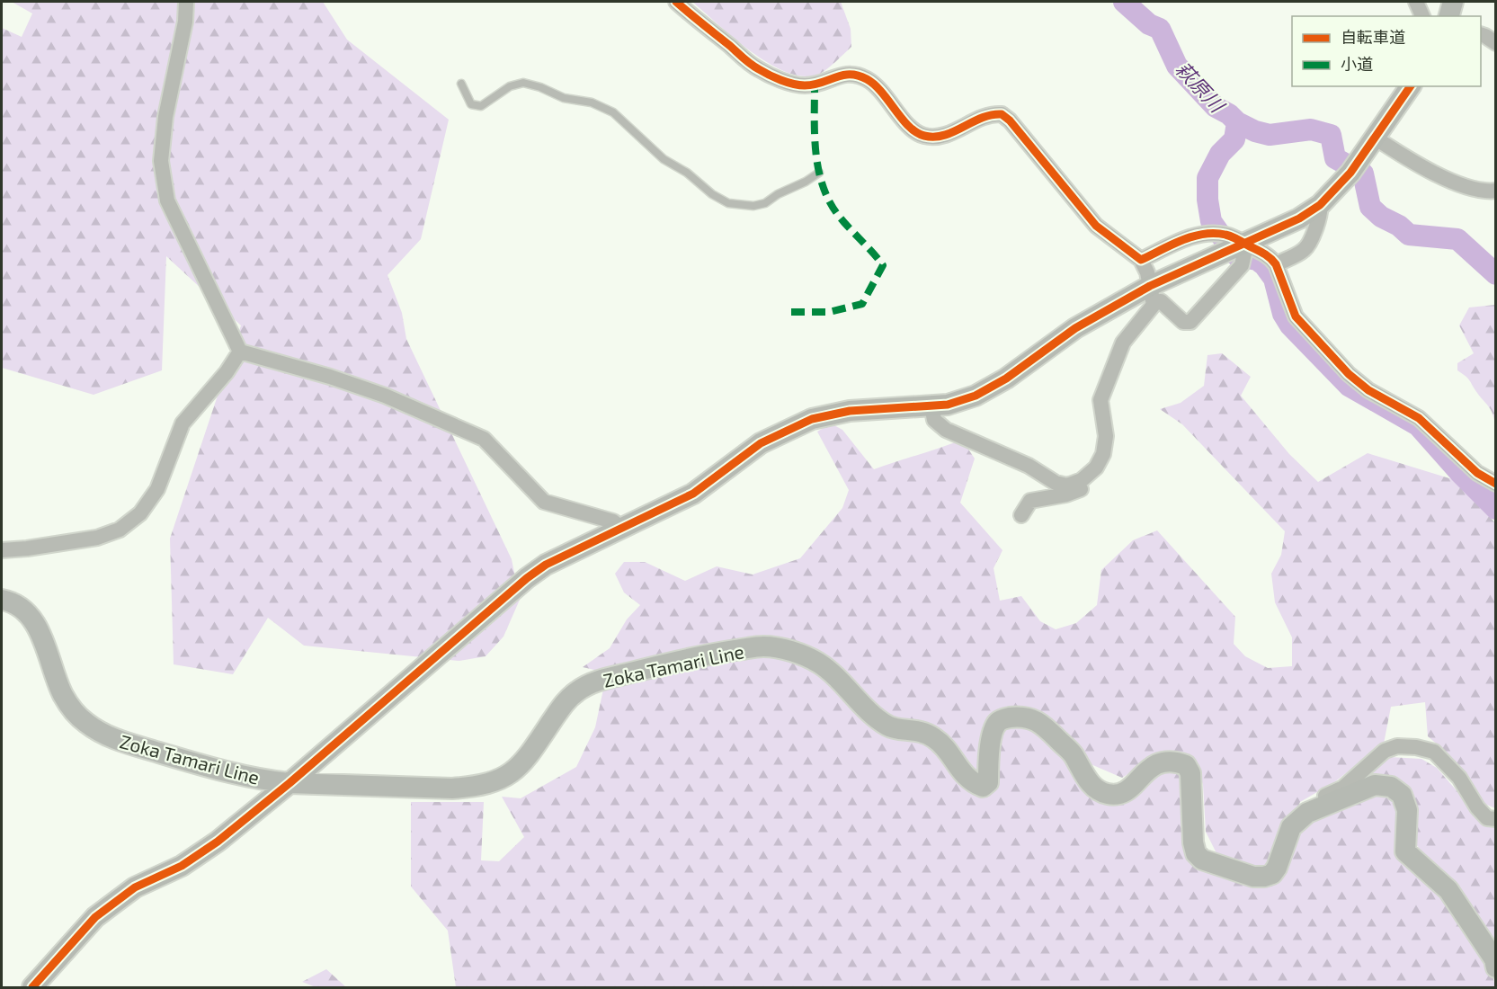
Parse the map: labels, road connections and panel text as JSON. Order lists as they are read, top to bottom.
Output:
{
  "streets": {
    "main road": ["Zoka Tamari Line"]
  },
  "water": ["萩原川"],
  "legend": ["自転車道", "小道"]
}
